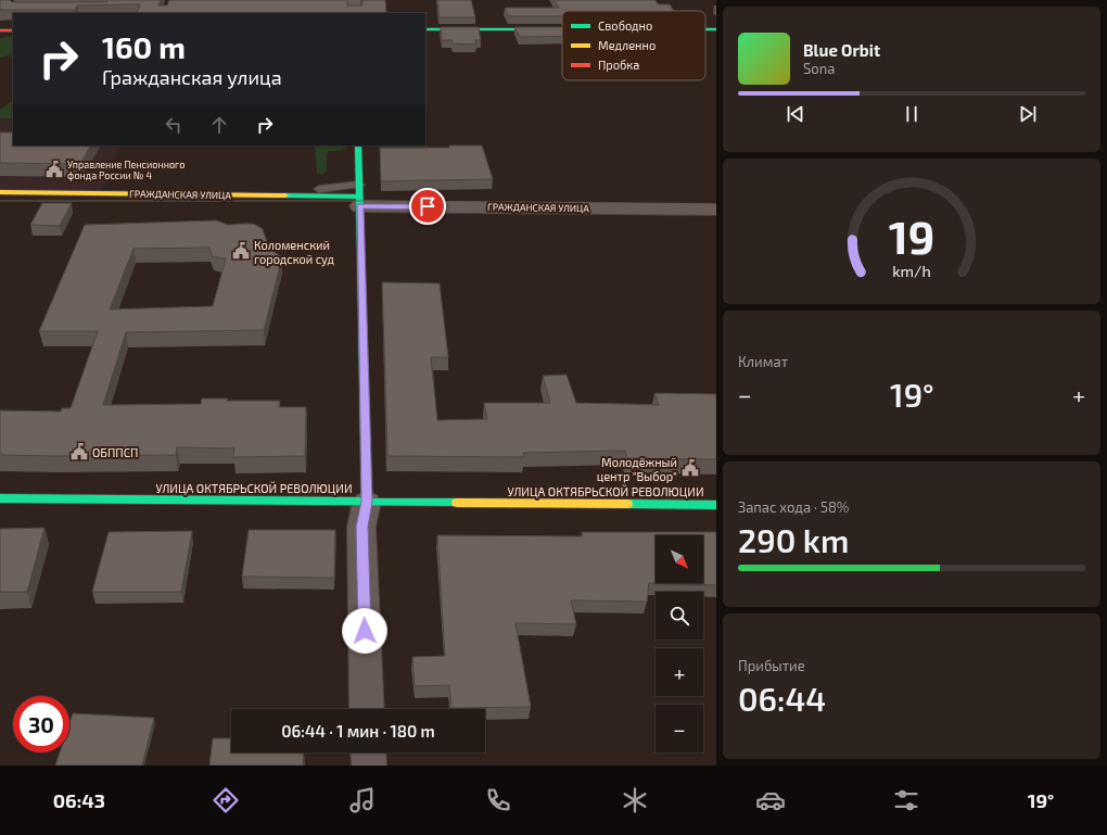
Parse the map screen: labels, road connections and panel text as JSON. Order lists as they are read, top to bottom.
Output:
{
  "streets": {
    "street": ["ГРАЖДАНСКАЯ УЛИЦА", "УЛИЦА ОКТЯБРЬСКОЙ РЕВОЛЮЦИИ"]
  },
  "places": {
    "public building": [
      "Управление Пенсионного фонда России № 4",
      "Коломенский городской суд",
      "ОБППСП",
      "Молодёжный центр \"Выбор\""
    ]
  },
  "legend": ["Свободно", "Медленно", "Пробка"],
  "north": "bottom right",
  "page": {
    "turn": ["160 m", "Гражданская улица"],
    "song": ["Blue Orbit", "Sona"],
    "tile": [
      "Климат",
      ["Запас хода · 58%", "290 km"],
      ["Прибытие", "06:44"]
    ],
    "heat": ["−", "19°", "+"],
    "map_buttons": ["+", "−"],
    "limit": "30",
    "trip": "06:44 · 1 мин · 180 m",
    "tabs": ["06:43", "19°"],
    "gauge": ["19", "km/h"]
  }
}
